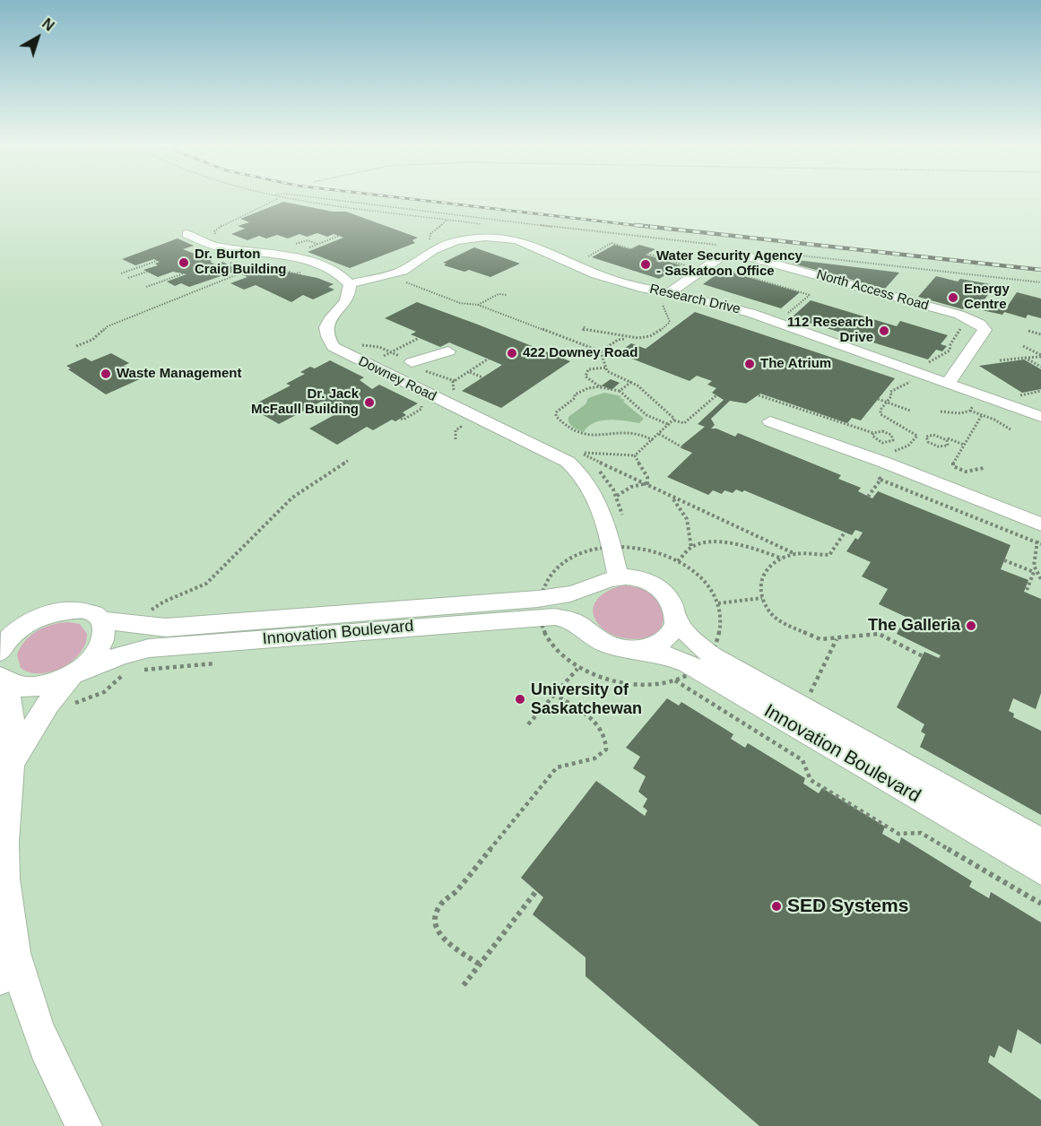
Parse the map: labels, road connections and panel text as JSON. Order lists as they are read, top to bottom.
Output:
{
  "streets": {
    "street": [
      "North Access Road",
      "Research Drive",
      "Downey Road",
      "Innovation Boulevard"
    ]
  },
  "crossings": [
    ["North Access Road", "Research Drive"],
    ["Research Drive", "Downey Road"],
    ["Downey Road", "Innovation Boulevard"]
  ],
  "places": [
    "Dr. Burton Craig Building",
    "Water Security Agency - Saskatoon Office",
    "Energy Centre",
    "112 Research Drive",
    "422 Downey Road",
    "The Atrium",
    "Waste Management",
    "Dr. Jack McFaull Building",
    "The Galleria",
    "University of Saskatchewan",
    "SED Systems"
  ],
  "north": "top right"
}
